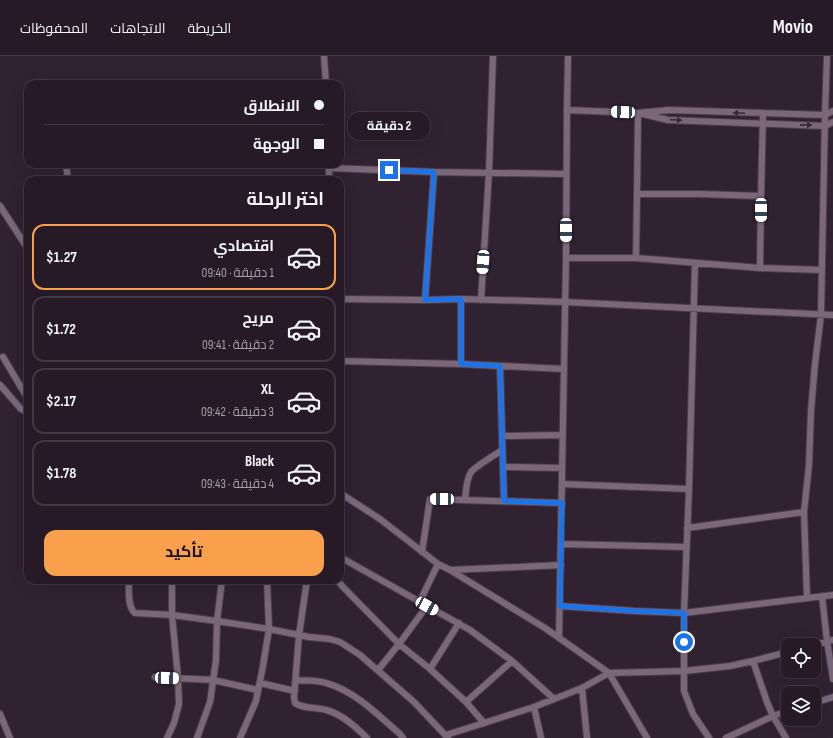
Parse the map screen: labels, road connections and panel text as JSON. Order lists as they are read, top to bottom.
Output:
{
  "page": {
    "header": "Movio",
    "nav": ["الخريطة", "الاتجاهات", "المحفوظات"],
    "banner": ["الانطلاق", "الوجهة"],
    "bubble": "2 دقيقة",
    "heading": "اختر الرحلة",
    "list": [
      {
        "name": "اقتصادي",
        "note": "1 دقيقة · 09:40",
        "value": "$1.27"
      },
      {
        "name": "مريح",
        "note": "2 دقيقة · 09:41",
        "value": "$1.72"
      },
      {
        "name": "XL",
        "note": "3 دقيقة · 09:42",
        "value": "$2.17"
      },
      {
        "name": "Black",
        "note": "4 دقيقة · 09:43",
        "value": "$1.78"
      }
    ],
    "buttons": "تأكيد"
  }
}
